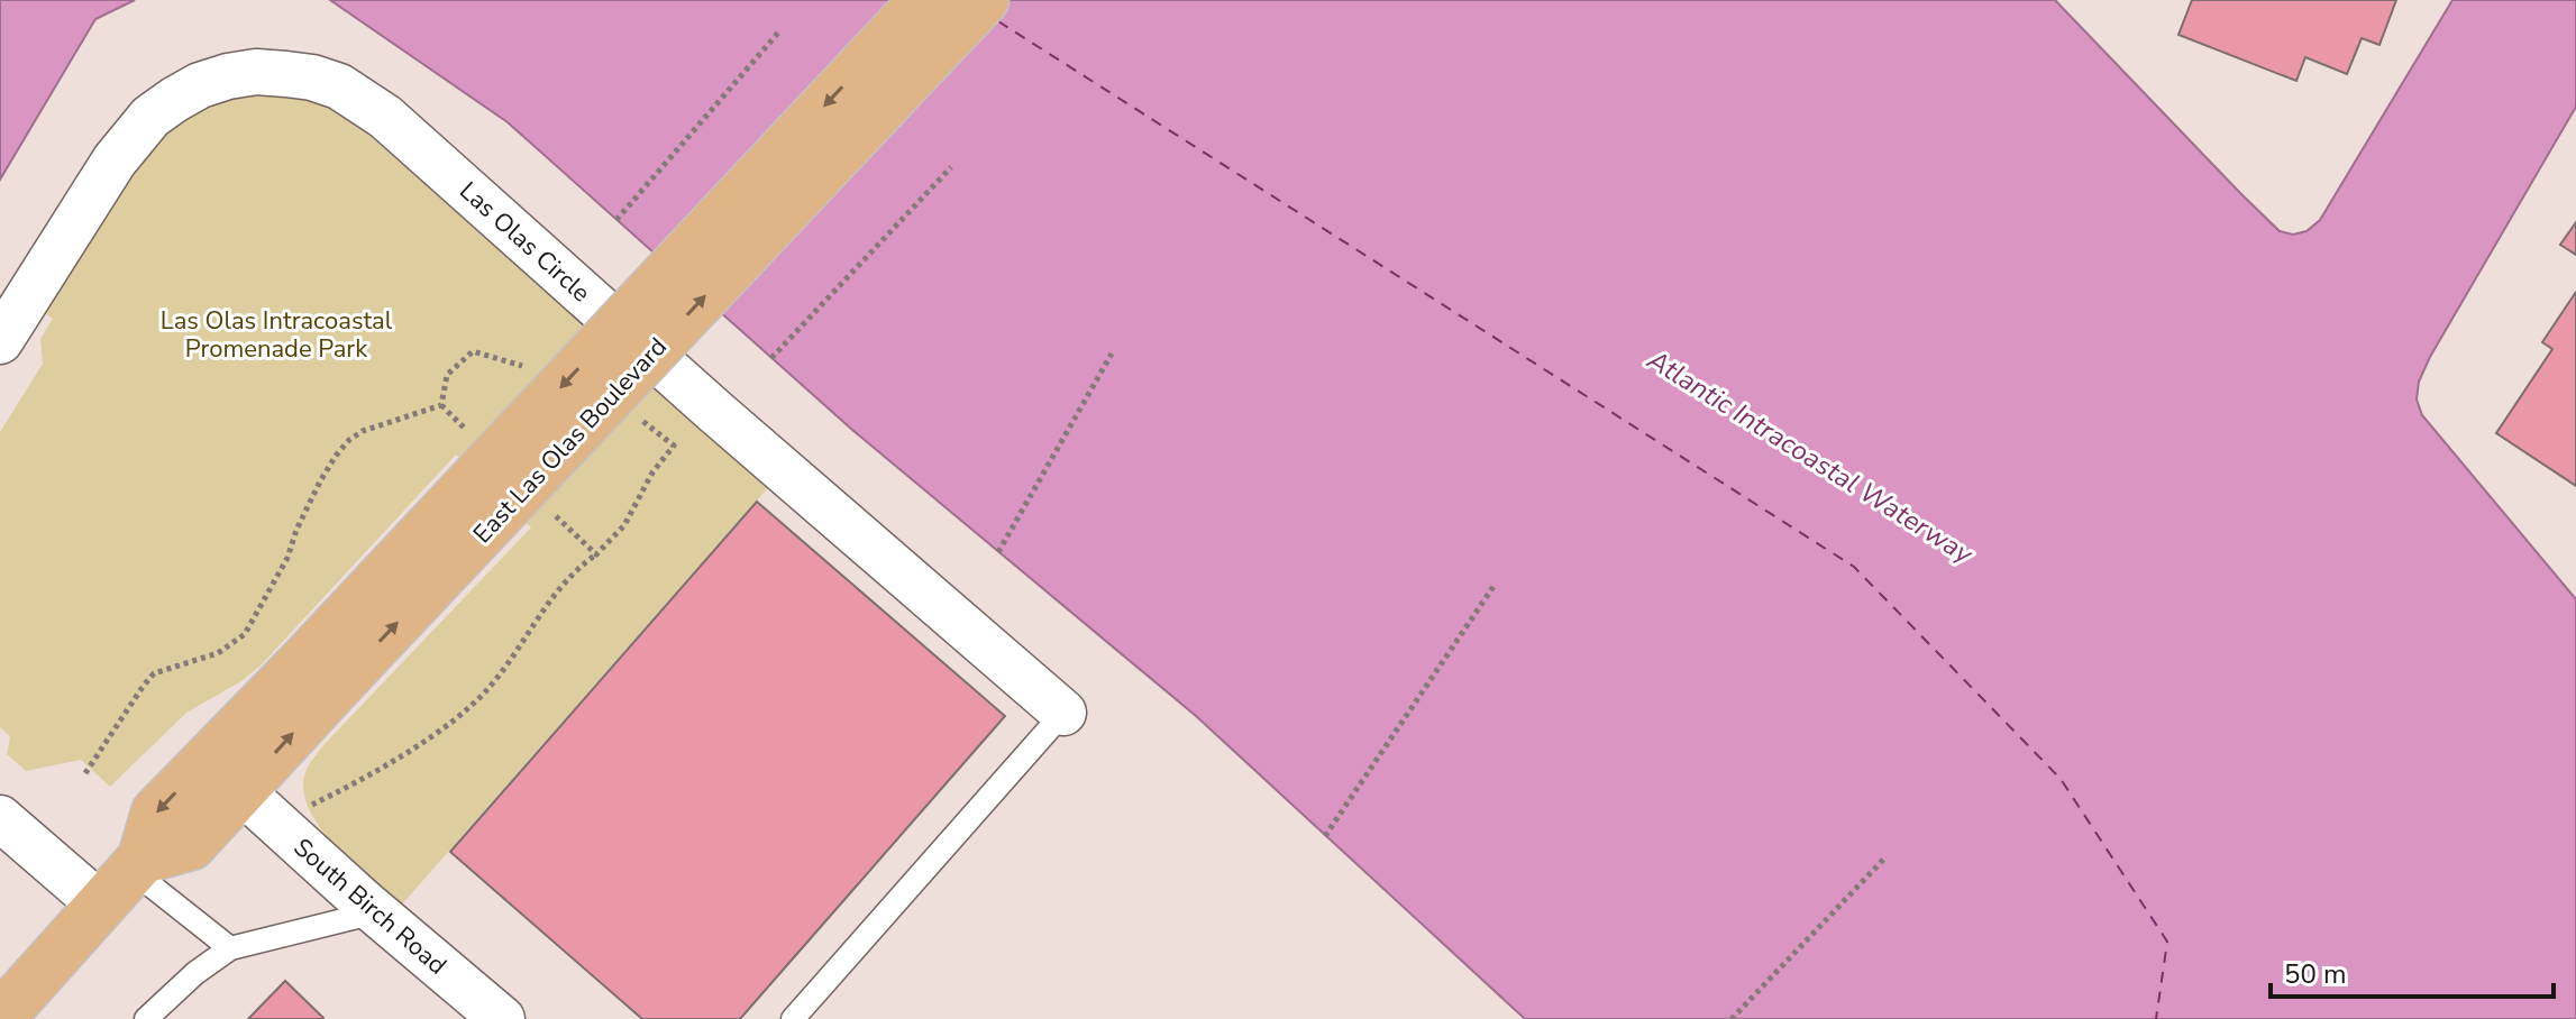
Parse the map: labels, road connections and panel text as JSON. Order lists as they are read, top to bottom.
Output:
{
  "streets": {
    "main road": ["East Las Olas Boulevard"],
    "street": ["Las Olas Circle", "South Birch Road"]
  },
  "crossings": [
    ["East Las Olas Boulevard", "South Birch Road"]
  ],
  "water": ["Atlantic Intracoastal Waterway"],
  "parks": ["Las Olas Intracoastal Promenade Park"],
  "scale_bar": "50 m"
}
